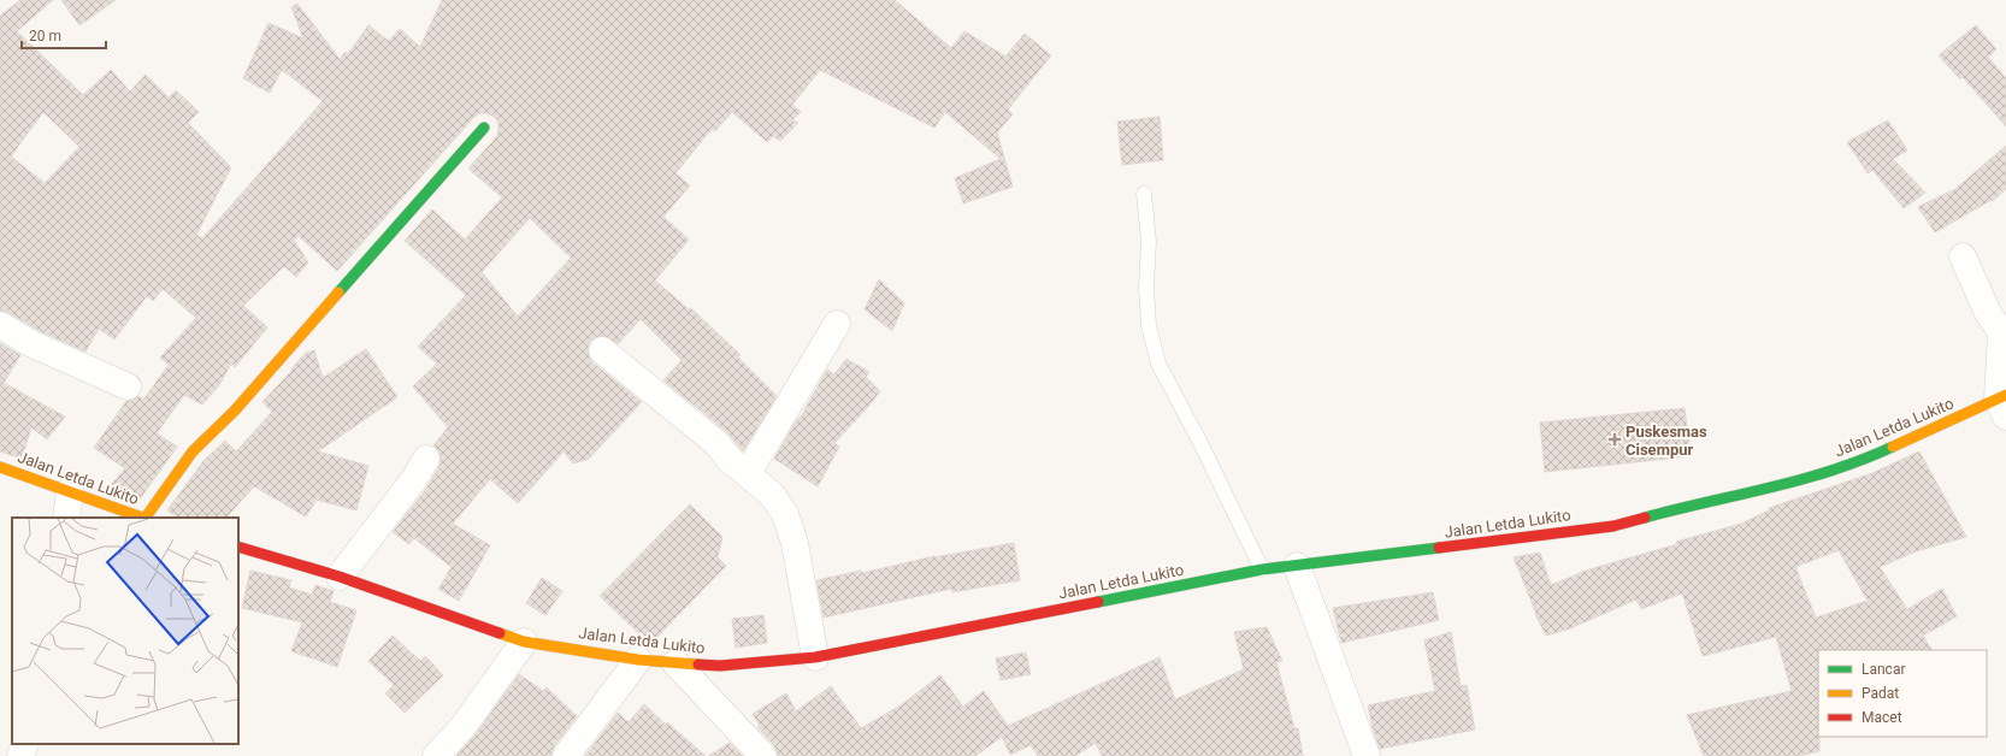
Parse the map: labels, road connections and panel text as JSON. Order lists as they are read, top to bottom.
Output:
{
  "streets": {
    "street": ["Jalan Letda Lukito"]
  },
  "places": {
    "health": ["Puskesmas Cisempur"]
  },
  "legend": ["Lancar", "Padat", "Macet"],
  "scale_bar": "20 m"
}
